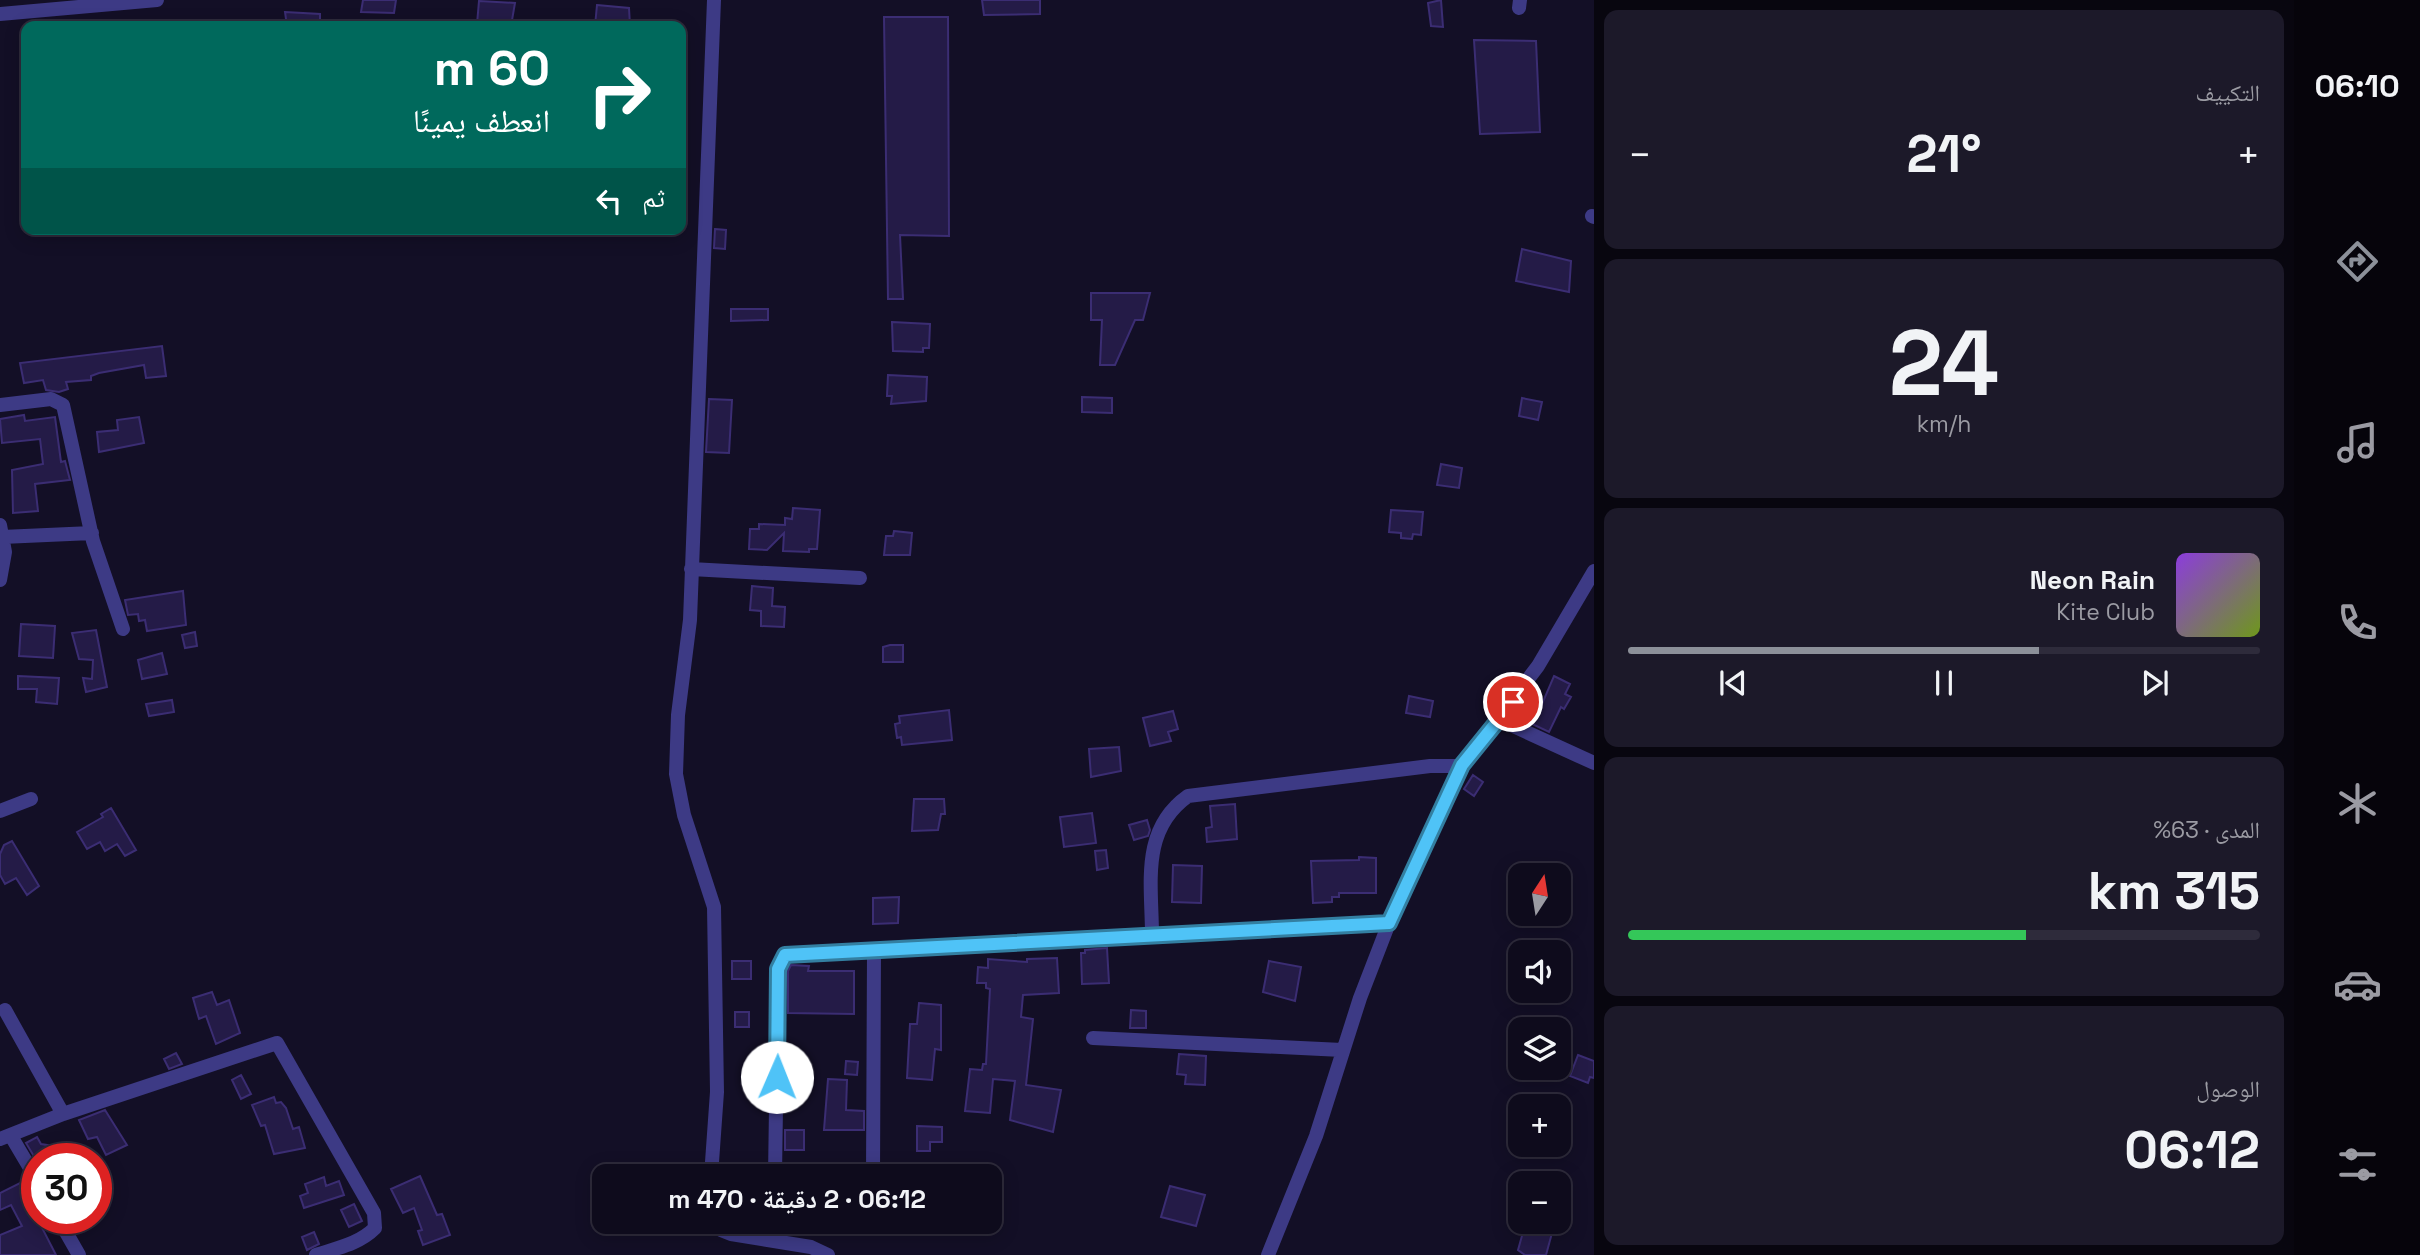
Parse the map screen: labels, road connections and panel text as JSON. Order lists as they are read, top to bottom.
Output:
{
  "north": "top",
  "page": {
    "tabs": "06:10",
    "tile": [
      "التكييف",
      ["24", "km/h"],
      ["المدى · 63%", "315 km"],
      ["الوصول", "06:12"]
    ],
    "turn": ["60 m", "انعطف يمينًا"],
    "heat": ["−", "21°", "+"],
    "then": "ثم",
    "song": ["Neon Rain", "Kite Club"],
    "map_buttons": ["+", "−"],
    "limit": "30",
    "trip": "06:12 · 2 دقيقة · 470 m"
  }
}
